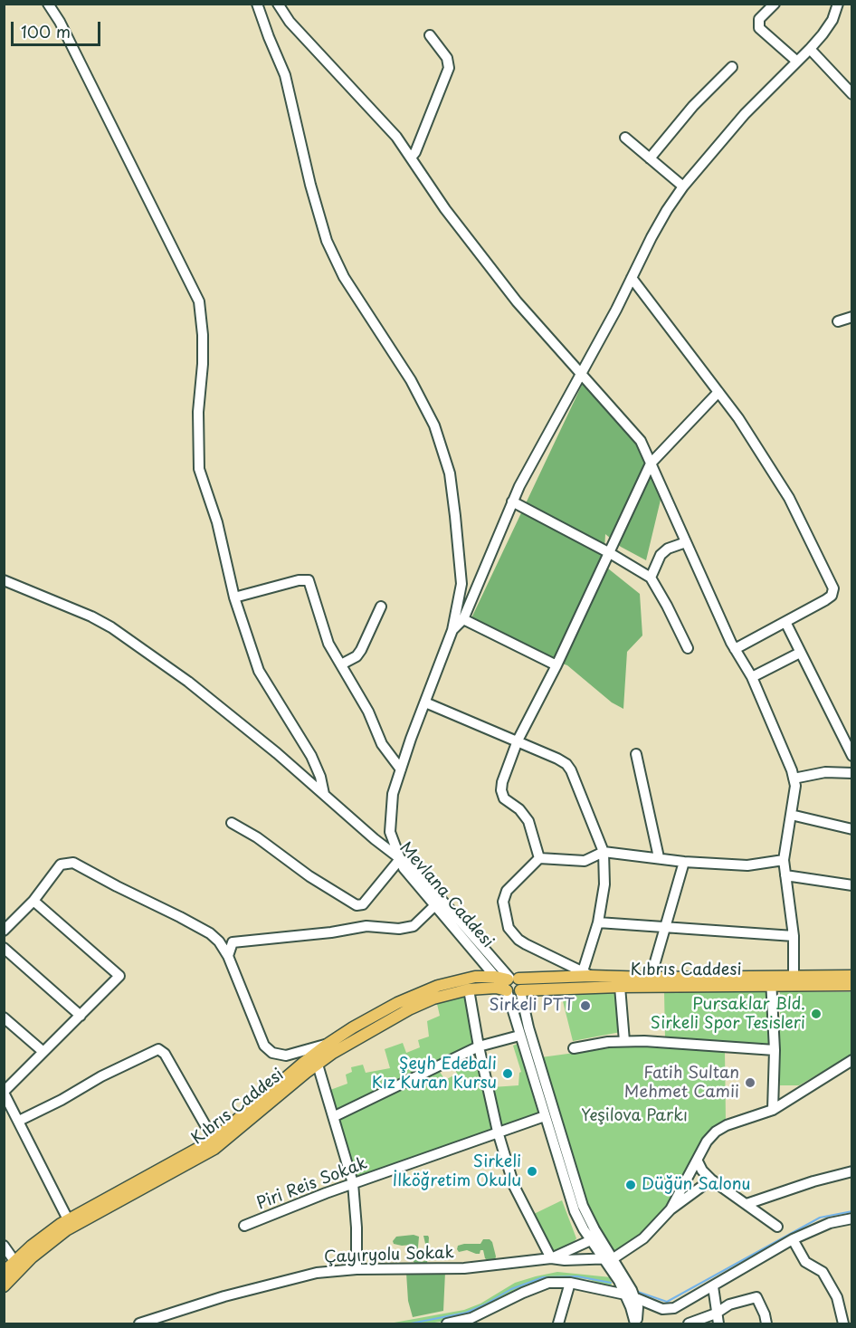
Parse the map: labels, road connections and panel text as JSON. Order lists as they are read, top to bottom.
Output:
{
  "streets": {
    "main road": ["Kıbrıs Caddesi"],
    "street": ["Mevlana Caddesi", "Piri Reis Sokak", "Çayıryolu Sokak"]
  },
  "parks": ["Yeşilova Parkı"],
  "places": [
    "Sirkeli PTT",
    "Pursaklar Bld. Sirkeli Spor Tesisleri",
    "Şeyh Edebali Kız Kuran Kursu",
    "Fatih Sultan Mehmet Camii",
    "Sirkeli İlköğretim Okulu",
    "Düğün Salonu"
  ],
  "scale_bar": "100 m"
}
